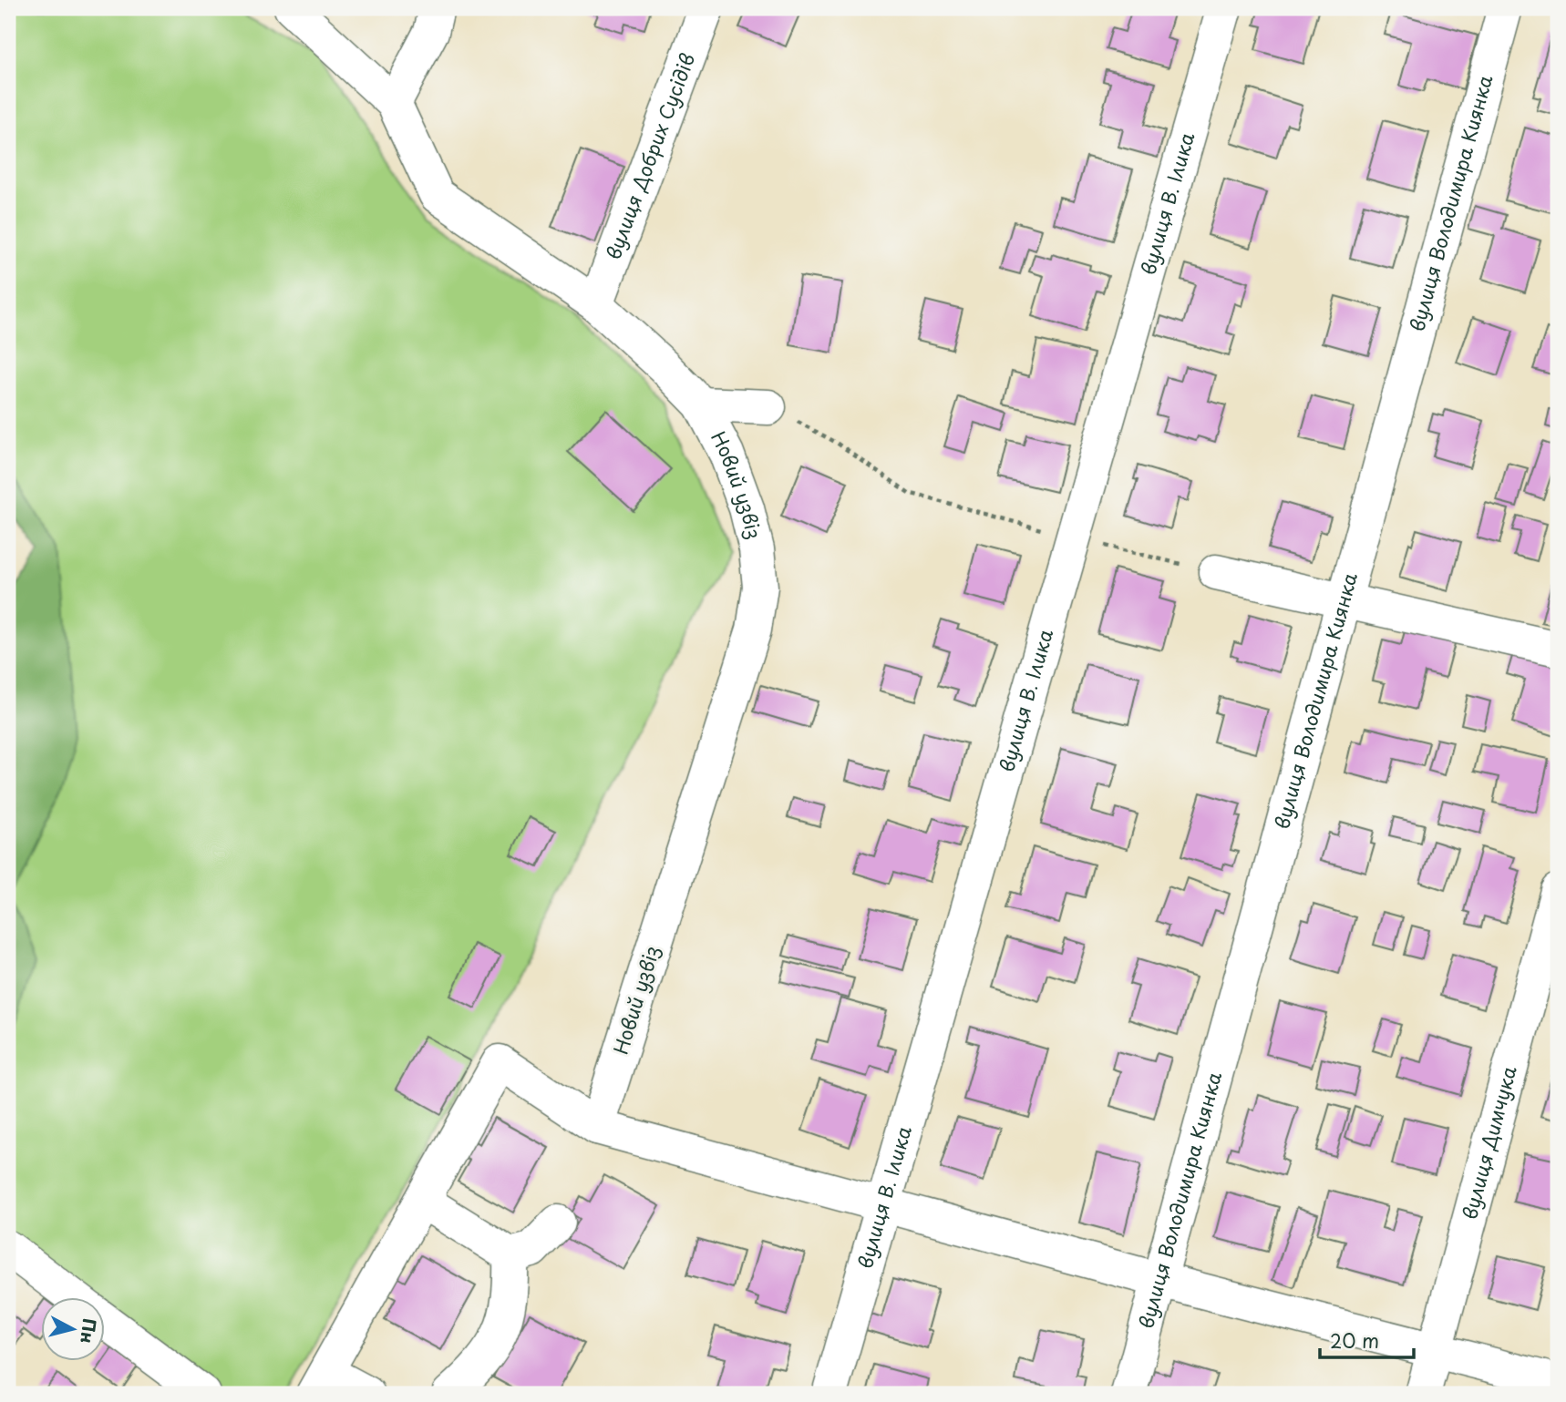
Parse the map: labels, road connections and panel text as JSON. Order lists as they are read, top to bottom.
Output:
{
  "streets": {
    "street": [
      "вулиця Добрих Сусідів",
      "вулиця Володимира Киянка",
      "вулиця В. Ілика",
      "Новий узвіз",
      "вулиця Димчука"
    ]
  },
  "crossings": [
    ["вулиця Добрих Сусідів", "Новий узвіз"]
  ],
  "scale_bar": "20 m",
  "north": "right"
}
